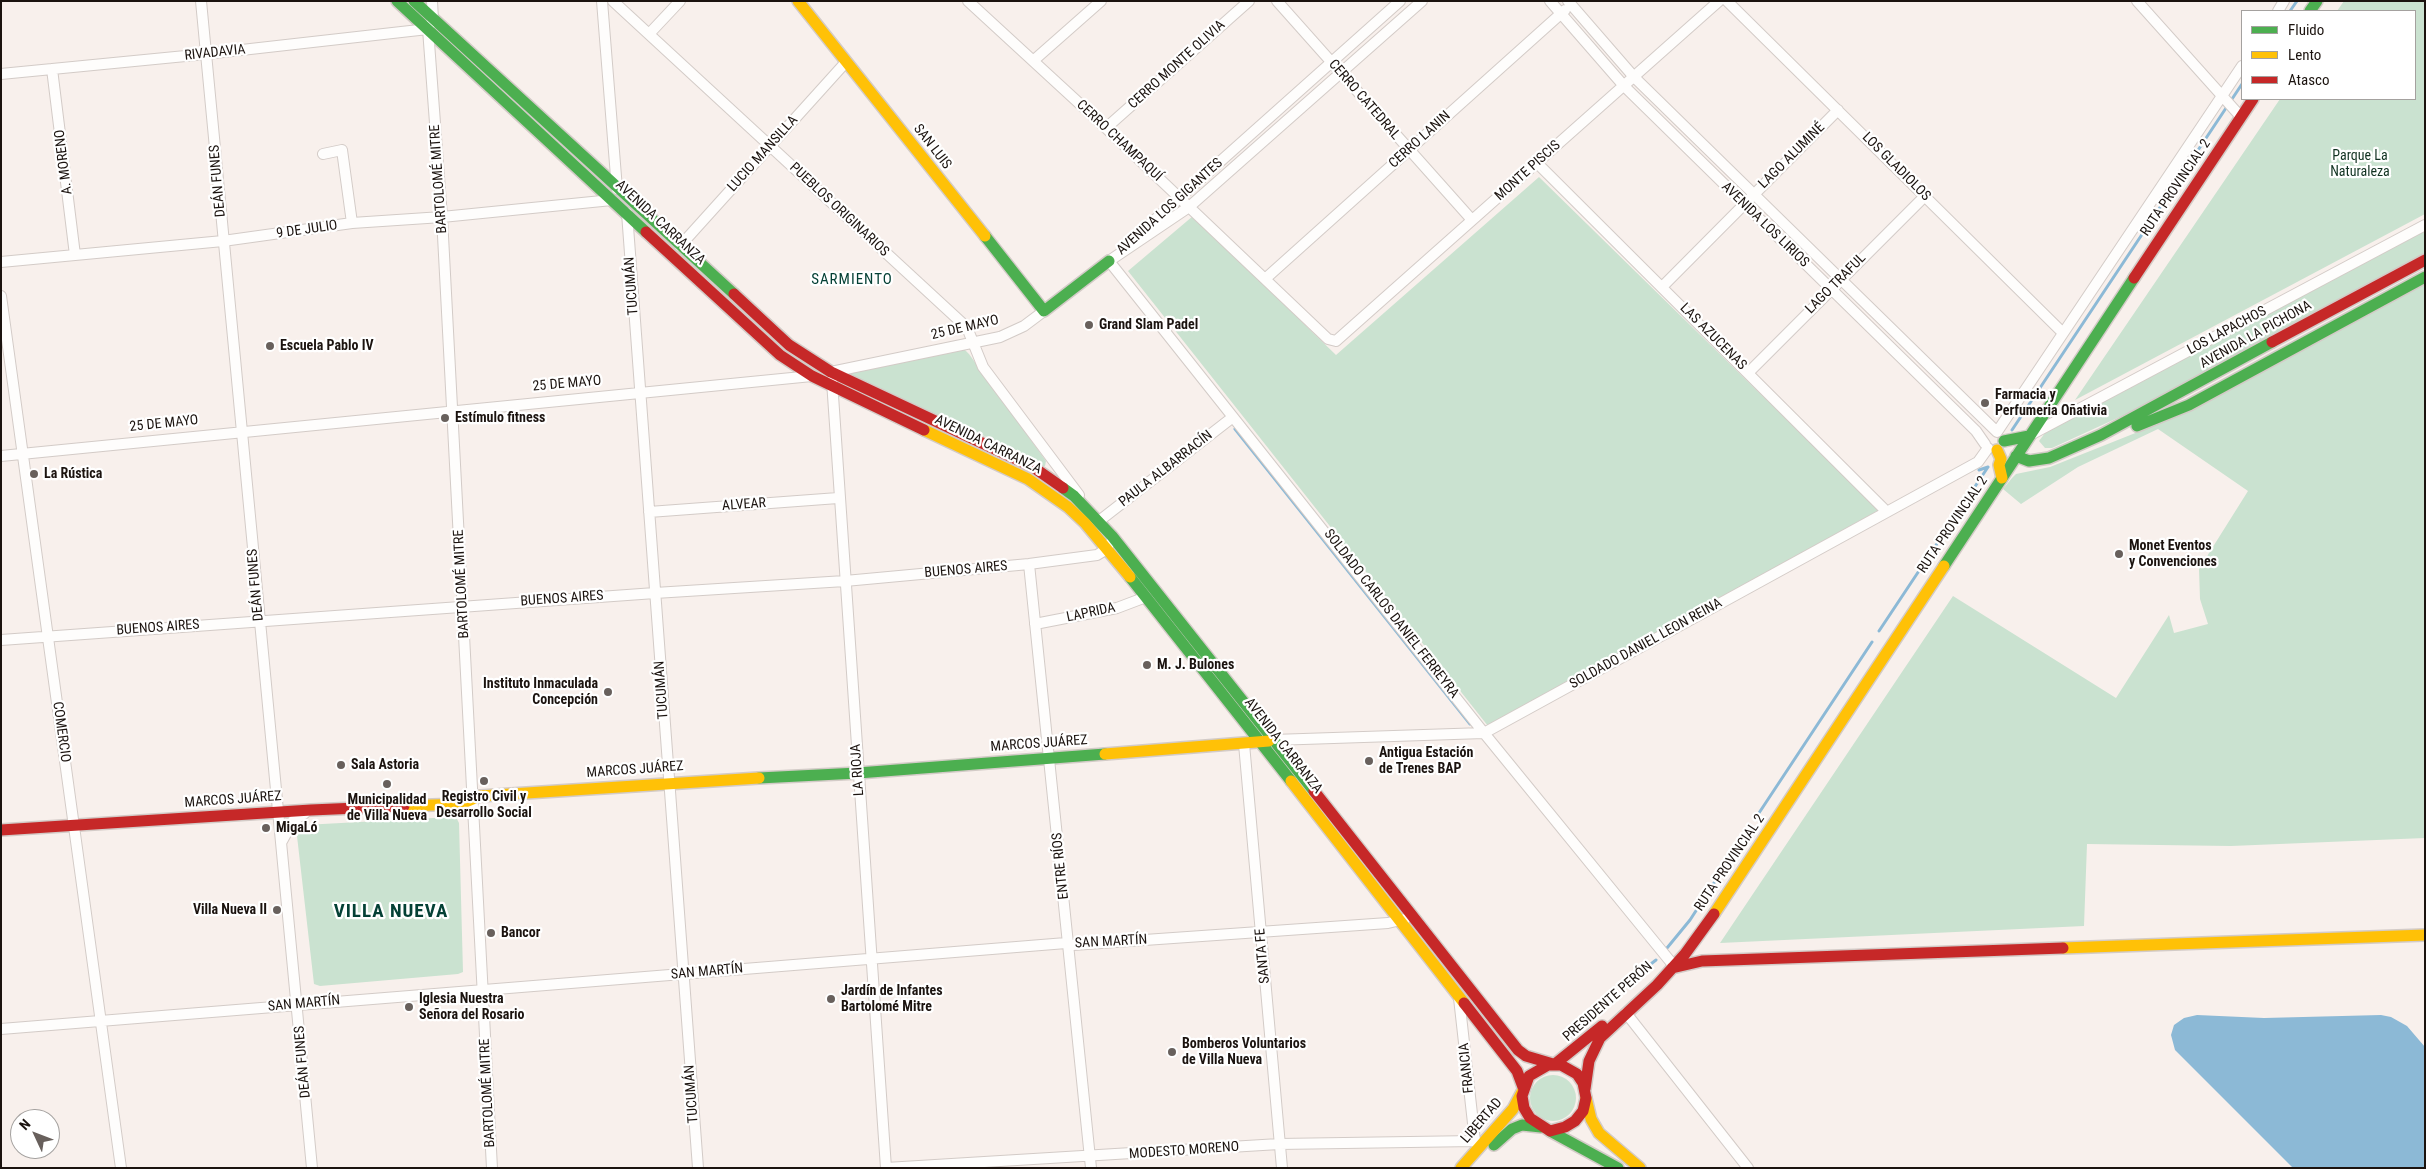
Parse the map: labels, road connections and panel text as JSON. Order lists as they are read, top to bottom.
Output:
{
  "streets": {
    "main road": [
      "SAN LUIS",
      "RUTA PROVINCIAL 2",
      "AVENIDA CARRANZA",
      "25 DE MAYO",
      "AVENIDA LA PICHONA",
      "MARCOS JUÁREZ",
      "PRESIDENTE PERÓN",
      "LIBERTAD"
    ],
    "street": [
      "RIVADAVIA",
      "CERRO MONTE OLIVIA",
      "CERRO CATEDRAL",
      "CERRO LANIN",
      "CERRO CHAMPAQUÍ",
      "LUCIO MANSILLA",
      "LAGO ALUMINÉ",
      "A. MORENO",
      "LOS GLADIOLOS",
      "MONTE PISCIS",
      "BARTOLOMÉ MITRE",
      "DEÁN FUNES",
      "AVENIDA LOS GIGANTES",
      "PUEBLOS ORIGINARIOS",
      "AVENIDA LOS LIRIOS",
      "9 DE JULIO",
      "LAGO TRAFUL",
      "TUCUMÁN",
      "LOS LAPACHOS",
      "LAS AZUCENAS",
      "PAULA ALBARRACÍN",
      "ALVEAR",
      "BUENOS AIRES",
      "LAPRIDA",
      "SOLDADO CARLOS DANIEL FERREYRA",
      "SOLDADO DANIEL LEON REINA",
      "COMERCIO",
      "LA RIOJA",
      "ENTRE RÍOS",
      "SAN MARTÍN",
      "SANTA FE",
      "FRANCIA",
      "MODESTO MORENO"
    ]
  },
  "crossings": [
    ["RIVADAVIA", "A. MORENO"],
    ["RIVADAVIA", "BARTOLOMÉ MITRE"],
    ["RIVADAVIA", "DEÁN FUNES"],
    ["RIVADAVIA", "AVENIDA CARRANZA"],
    ["CERRO MONTE OLIVIA", "CERRO CHAMPAQUÍ"],
    ["CERRO CATEDRAL", "CERRO LANIN"],
    ["CERRO CATEDRAL", "MONTE PISCIS"],
    ["CERRO CATEDRAL", "AVENIDA LOS GIGANTES"],
    ["CERRO LANIN", "CERRO CHAMPAQUÍ"],
    ["CERRO LANIN", "AVENIDA LOS LIRIOS"],
    ["CERRO CHAMPAQUÍ", "MONTE PISCIS"],
    ["CERRO CHAMPAQUÍ", "AVENIDA LOS GIGANTES"],
    ["SAN LUIS", "LUCIO MANSILLA"],
    ["SAN LUIS", "25 DE MAYO"],
    ["LUCIO MANSILLA", "PUEBLOS ORIGINARIOS"],
    ["LUCIO MANSILLA", "AVENIDA CARRANZA"],
    ["LAGO ALUMINÉ", "LOS GLADIOLOS"],
    ["LAGO ALUMINÉ", "AVENIDA LOS LIRIOS"],
    ["LAGO ALUMINÉ", "LAS AZUCENAS"],
    ["A. MORENO", "9 DE JULIO"],
    ["LOS GLADIOLOS", "LAGO TRAFUL"],
    ["LOS GLADIOLOS", "SOLDADO DANIEL LEON REINA"],
    ["MONTE PISCIS", "AVENIDA LOS LIRIOS"],
    ["MONTE PISCIS", "LAS AZUCENAS"],
    ["BARTOLOMÉ MITRE", "AVENIDA CARRANZA"],
    ["BARTOLOMÉ MITRE", "9 DE JULIO"],
    ["BARTOLOMÉ MITRE", "25 DE MAYO"],
    ["BARTOLOMÉ MITRE", "BUENOS AIRES"],
    ["BARTOLOMÉ MITRE", "MARCOS JUÁREZ"],
    ["BARTOLOMÉ MITRE", "SAN MARTÍN"],
    ["DEÁN FUNES", "9 DE JULIO"],
    ["DEÁN FUNES", "25 DE MAYO"],
    ["DEÁN FUNES", "BUENOS AIRES"],
    ["DEÁN FUNES", "MARCOS JUÁREZ"],
    ["DEÁN FUNES", "SAN MARTÍN"],
    ["RUTA PROVINCIAL 2", "LOS LAPACHOS"],
    ["RUTA PROVINCIAL 2", "AVENIDA LA PICHONA"],
    ["RUTA PROVINCIAL 2", "SOLDADO CARLOS DANIEL FERREYRA"],
    ["RUTA PROVINCIAL 2", "PRESIDENTE PERÓN"],
    ["AVENIDA LOS GIGANTES", "25 DE MAYO"],
    ["AVENIDA LOS GIGANTES", "SOLDADO CARLOS DANIEL FERREYRA"],
    ["PUEBLOS ORIGINARIOS", "AVENIDA CARRANZA"],
    ["PUEBLOS ORIGINARIOS", "25 DE MAYO"],
    ["PUEBLOS ORIGINARIOS", "PAULA ALBARRACÍN"],
    ["AVENIDA CARRANZA", "9 DE JULIO"],
    ["AVENIDA CARRANZA", "TUCUMÁN"],
    ["AVENIDA CARRANZA", "25 DE MAYO"],
    ["AVENIDA CARRANZA", "PAULA ALBARRACÍN"],
    ["AVENIDA CARRANZA", "BUENOS AIRES"],
    ["AVENIDA CARRANZA", "LAPRIDA"],
    ["AVENIDA CARRANZA", "SOLDADO DANIEL LEON REINA"],
    ["AVENIDA CARRANZA", "MARCOS JUÁREZ"],
    ["AVENIDA CARRANZA", "LA RIOJA"],
    ["AVENIDA CARRANZA", "SAN MARTÍN"],
    ["AVENIDA CARRANZA", "PRESIDENTE PERÓN"],
    ["AVENIDA CARRANZA", "FRANCIA"],
    ["AVENIDA CARRANZA", "LIBERTAD"],
    ["AVENIDA LOS LIRIOS", "LAGO TRAFUL"],
    ["AVENIDA LOS LIRIOS", "SOLDADO DANIEL LEON REINA"],
    ["LAGO TRAFUL", "LAS AZUCENAS"],
    ["TUCUMÁN", "25 DE MAYO"],
    ["TUCUMÁN", "ALVEAR"],
    ["TUCUMÁN", "BUENOS AIRES"],
    ["TUCUMÁN", "MARCOS JUÁREZ"],
    ["TUCUMÁN", "SAN MARTÍN"],
    ["25 DE MAYO", "SOLDADO CARLOS DANIEL FERREYRA"],
    ["25 DE MAYO", "COMERCIO"],
    ["25 DE MAYO", "LA RIOJA"],
    ["LAS AZUCENAS", "SOLDADO DANIEL LEON REINA"],
    ["PAULA ALBARRACÍN", "SOLDADO CARLOS DANIEL FERREYRA"],
    ["ALVEAR", "LA RIOJA"],
    ["BUENOS AIRES", "COMERCIO"],
    ["BUENOS AIRES", "LA RIOJA"],
    ["BUENOS AIRES", "ENTRE RÍOS"],
    ["LAPRIDA", "ENTRE RÍOS"],
    ["SOLDADO CARLOS DANIEL FERREYRA", "SOLDADO DANIEL LEON REINA"],
    ["SOLDADO CARLOS DANIEL FERREYRA", "PRESIDENTE PERÓN"],
    ["SOLDADO DANIEL LEON REINA", "MARCOS JUÁREZ"],
    ["COMERCIO", "MARCOS JUÁREZ"],
    ["COMERCIO", "SAN MARTÍN"],
    ["MARCOS JUÁREZ", "LA RIOJA"],
    ["MARCOS JUÁREZ", "ENTRE RÍOS"],
    ["MARCOS JUÁREZ", "SANTA FE"],
    ["LA RIOJA", "SAN MARTÍN"],
    ["LA RIOJA", "MODESTO MORENO"],
    ["ENTRE RÍOS", "SAN MARTÍN"],
    ["ENTRE RÍOS", "MODESTO MORENO"],
    ["SAN MARTÍN", "SANTA FE"],
    ["SANTA FE", "MODESTO MORENO"],
    ["PRESIDENTE PERÓN", "LIBERTAD"],
    ["FRANCIA", "LIBERTAD"],
    ["FRANCIA", "MODESTO MORENO"],
    ["LIBERTAD", "MODESTO MORENO"]
  ],
  "districts": ["SARMIENTO", "VILLA NUEVA"],
  "parks": ["Parque La Naturaleza"],
  "places": [
    "Grand Slam Padel",
    "Escuela Pablo IV",
    "Farmacia y Perfumeria Oñativia",
    "Estímulo fitness",
    "La Rústica",
    "Monet Eventos y Convenciones",
    "M. J. Bulones",
    "Instituto Inmaculada Concepción",
    "Antigua Estación de Trenes BAP",
    "Sala Astoria",
    "Registro Civil y Desarrollo Social",
    "Municipalidad de Villa Nueva",
    "MigaLó",
    "Villa Nueva II",
    "Bancor",
    "Jardín de Infantes Bartolomé Mitre",
    "Iglesia Nuestra Señora del Rosario",
    "Bomberos Voluntarios de Villa Nueva"
  ],
  "legend": ["Fluido", "Lento", "Atasco"],
  "north": "top left"
}
